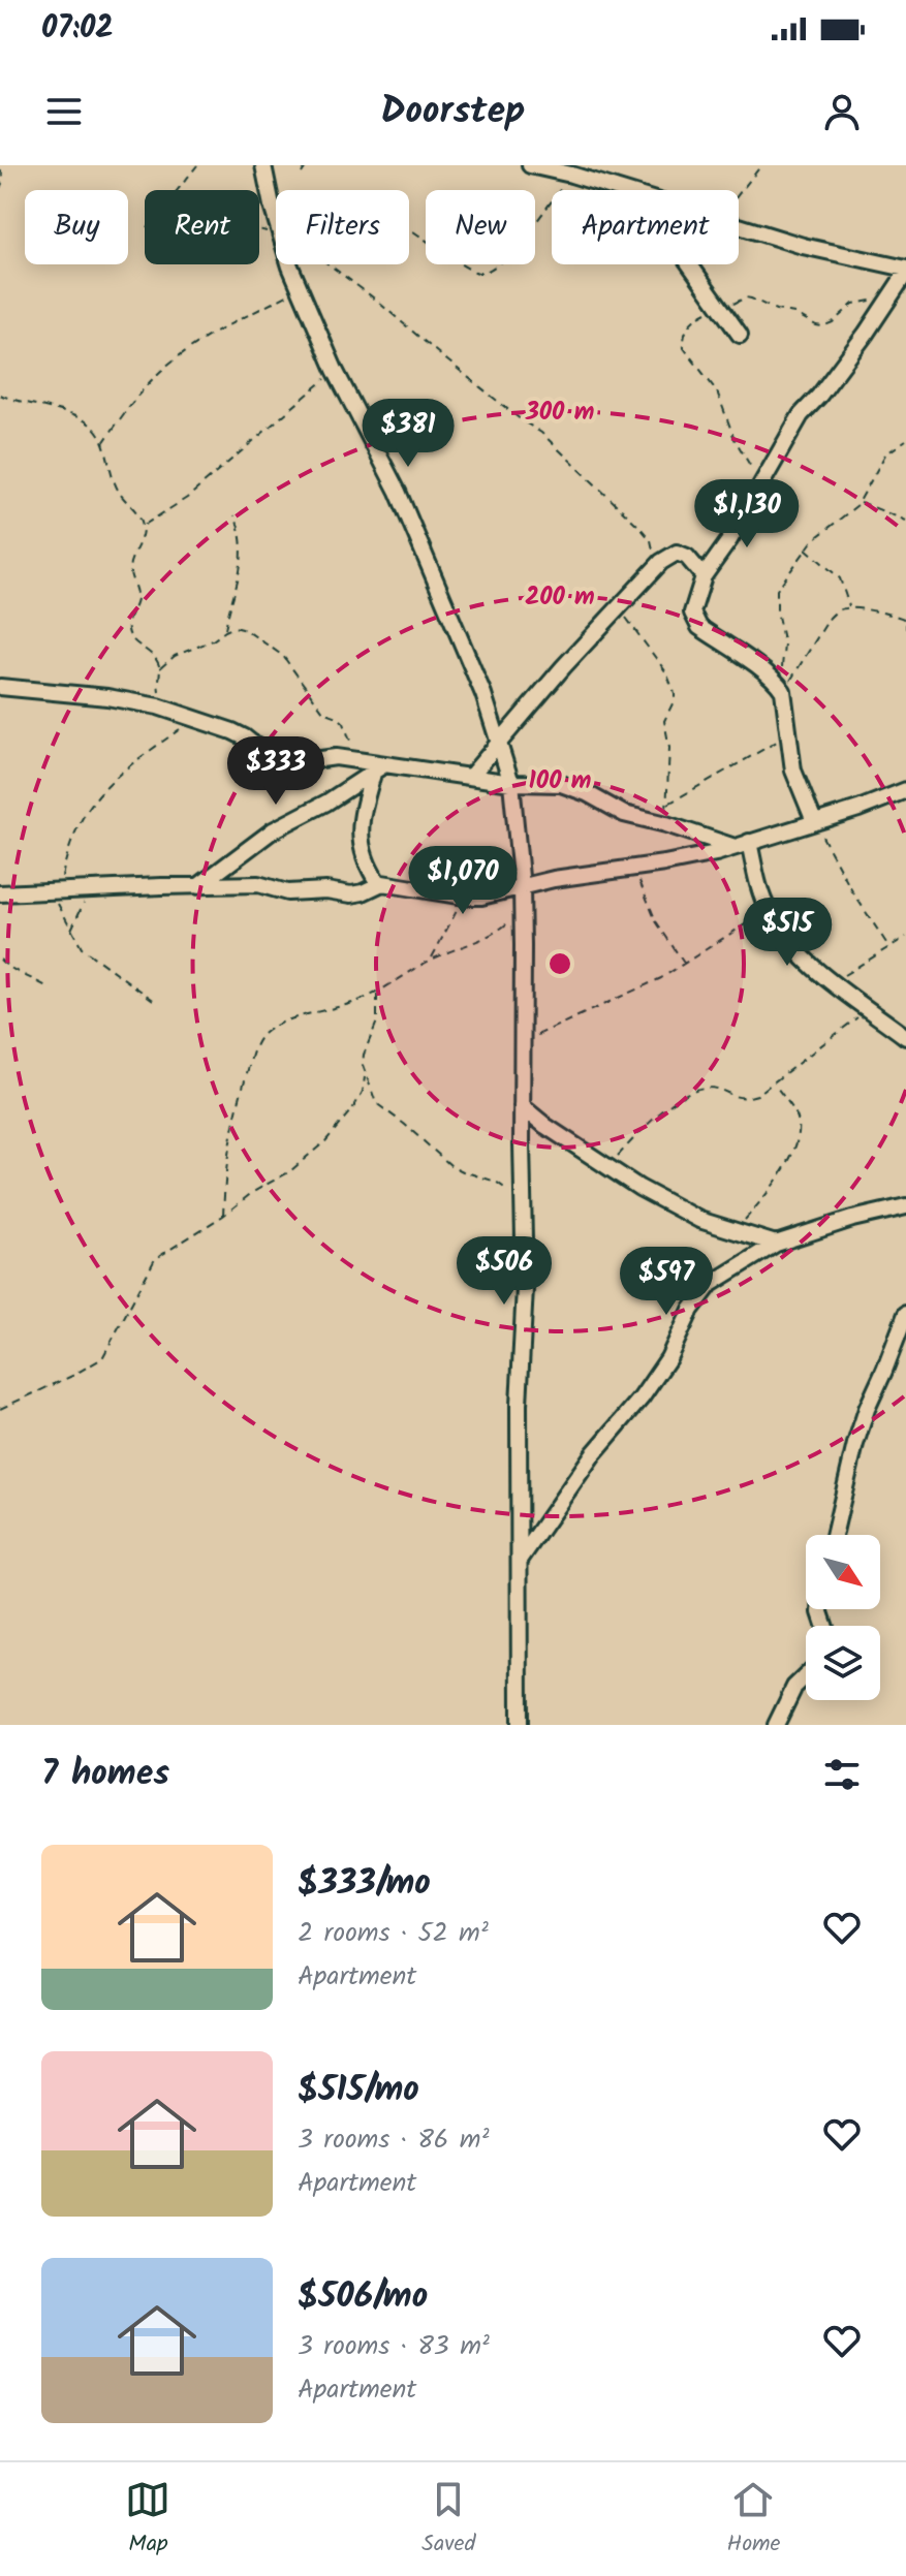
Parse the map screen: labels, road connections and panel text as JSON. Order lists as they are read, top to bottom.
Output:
{
  "north": "bottom right",
  "page": {
    "status": "07:02",
    "header": "Doorstep",
    "chip": [
      "Buy",
      "Rent",
      "Filters",
      "New",
      "Apartment"
    ],
    "price": [
      "$381",
      "$1,130",
      "$333",
      "$1,070",
      "$515",
      "$506",
      "$597"
    ],
    "heading": "7 homes",
    "list": [
      {
        "name": "$333/mo",
        "note": "2 rooms · 52 m² · Apartment"
      },
      {
        "name": "$515/mo",
        "note": "3 rooms · 86 m² · Apartment"
      },
      {
        "name": "$506/mo",
        "note": "3 rooms · 83 m² · Apartment"
      }
    ],
    "tabs": ["Map", "Saved", "Home"]
  },
  "rings": ["300 m", "200 m", "100 m"]
}
